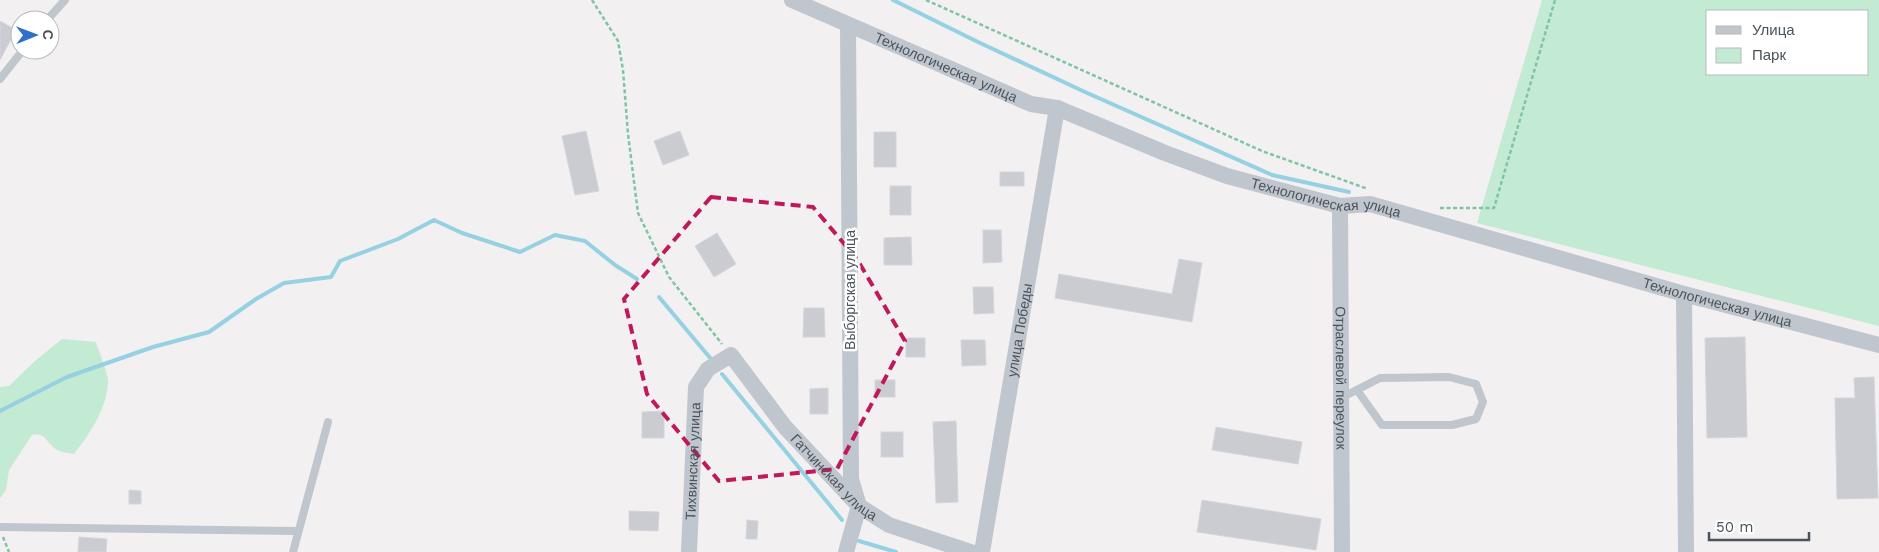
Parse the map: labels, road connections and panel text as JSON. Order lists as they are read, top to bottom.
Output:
{
  "streets": {
    "street": [
      "Технологическая улица",
      "Выборгская улица",
      "улица Победы",
      "Отраслевой переулок",
      "Тихвинская улица",
      "Гатчинская улица"
    ]
  },
  "crossings": [
    ["Технологическая улица", "Выборгская улица"],
    ["Технологическая улица", "улица Победы"],
    ["Технологическая улица", "Отраслевой переулок"],
    ["Выборгская улица", "Гатчинская улица"],
    ["Тихвинская улица", "Гатчинская улица"]
  ],
  "legend": ["Улица", "Парк"],
  "scale_bar": "50 m",
  "north": "right"
}
